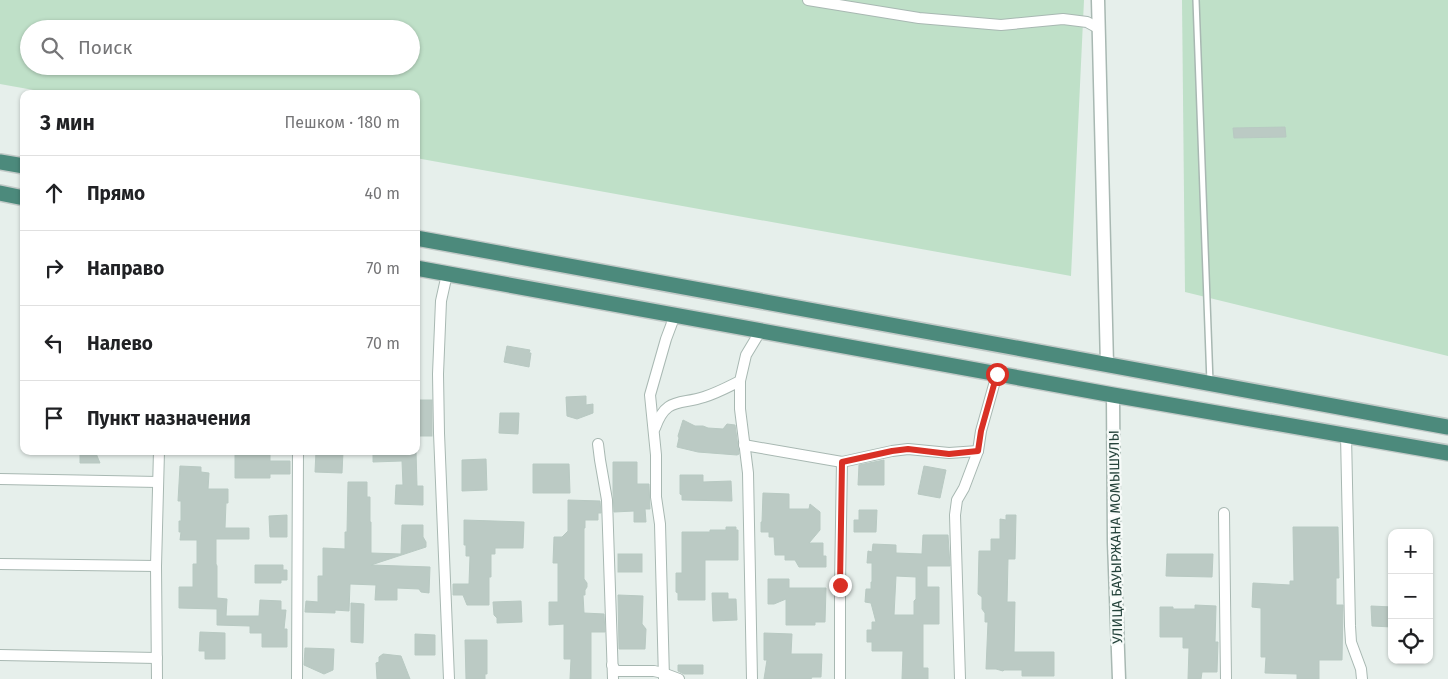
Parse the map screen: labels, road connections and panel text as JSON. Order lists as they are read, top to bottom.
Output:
{
  "streets": {
    "street": ["УЛИЦА БАУЫРЖАНА МОМЫШУЛЫ"]
  },
  "page": {
    "search": "Поиск",
    "heading": ["3 мин", "Пешком · 180 m"],
    "list": [
      ["Прямо", "40 m"],
      ["Направо", "70 m"],
      ["Налево", "70 m"],
      "Пункт назначения"
    ],
    "map_buttons": ["+", "−"]
  }
}
